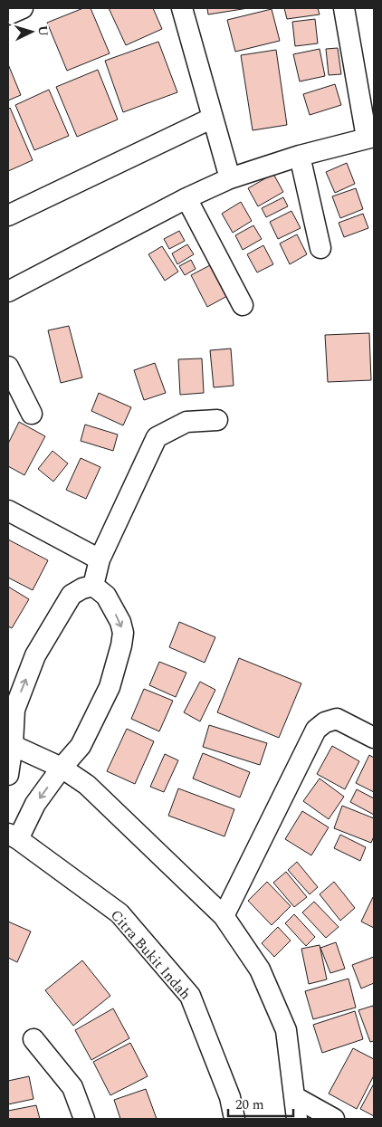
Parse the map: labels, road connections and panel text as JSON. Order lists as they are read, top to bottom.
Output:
{
  "streets": {
    "street": ["Citra Bukit Indah"]
  },
  "scale_bar": "20 m",
  "north": "right"
}
